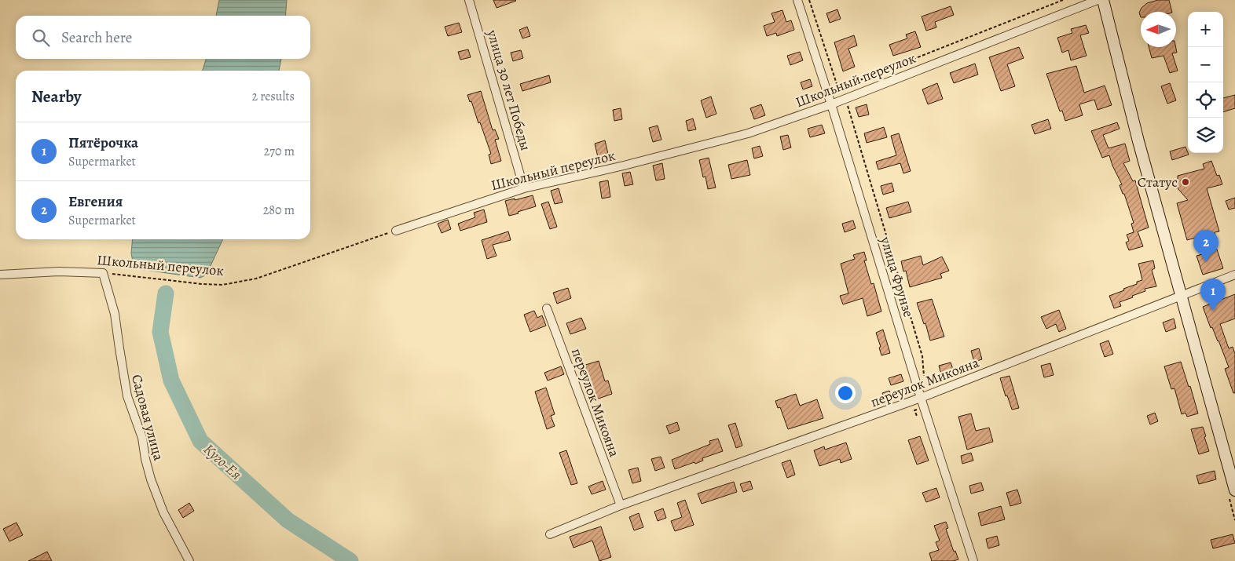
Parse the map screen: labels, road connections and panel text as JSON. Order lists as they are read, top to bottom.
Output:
{
  "streets": {
    "street": [
      "Школьный переулок",
      "улица 30 лет Победы",
      "улица Фрунзе",
      "переулок Микояна",
      "Садовая улица"
    ]
  },
  "crossings": [
    ["Школьный переулок", "улица 30 лет Победы"],
    ["Школьный переулок", "улица Фрунзе"],
    ["Школьный переулок", "Садовая улица"],
    ["улица Фрунзе", "переулок Микояна"]
  ],
  "water": ["Куго-Ея"],
  "places": ["Статус"],
  "north": "left",
  "page": {
    "map_buttons": ["+", "−"],
    "search": "Search here",
    "heading": ["Nearby", "2 results"],
    "list": [
      {
        "mark": "1",
        "name": "Пятёрочка",
        "note": "Supermarket",
        "value": "270 m"
      },
      {
        "mark": "2",
        "name": "Евгения",
        "note": "Supermarket",
        "value": "280 m"
      }
    ],
    "pins": ["2", "1"]
  }
}
